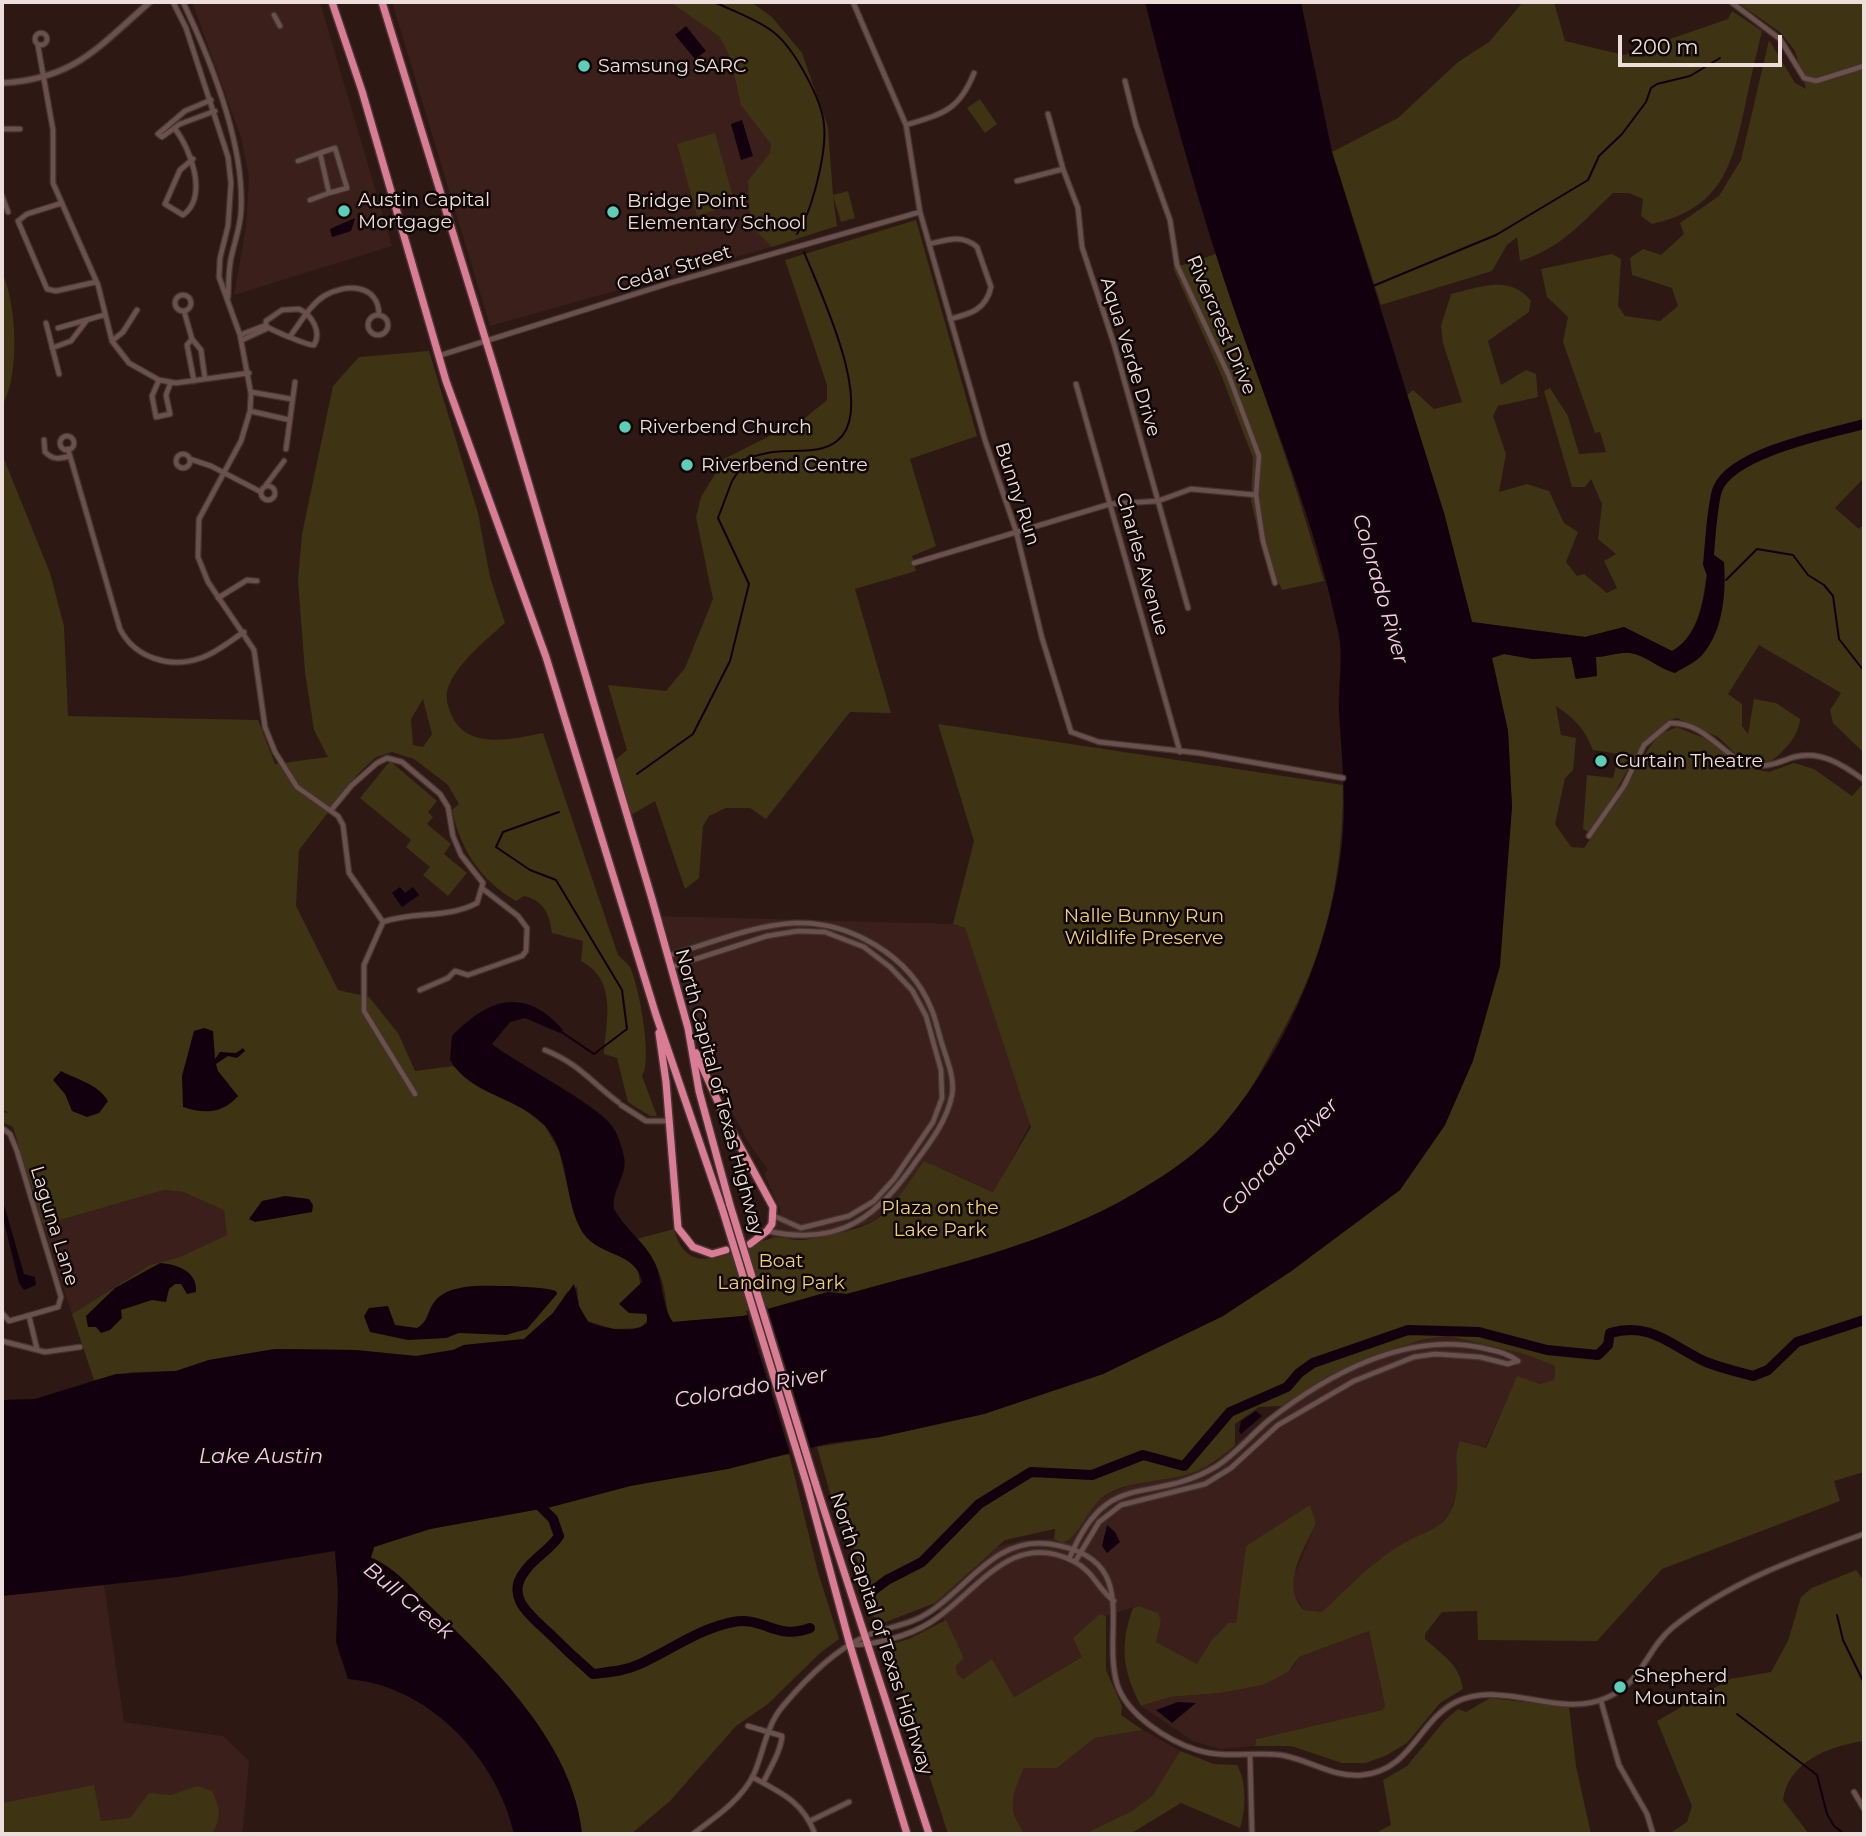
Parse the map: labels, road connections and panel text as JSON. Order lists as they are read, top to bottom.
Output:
{
  "streets": {
    "highway": ["North Capital of Texas Highway"],
    "street": [
      "Cedar Street",
      "Rivercrest Drive",
      "Aqua Verde Drive",
      "Bunny Run",
      "Charles Avenue",
      "Laguna Lane"
    ]
  },
  "crossings": [
    ["Cedar Street", "Bunny Run"],
    ["Cedar Street", "North Capital of Texas Highway"],
    ["Bunny Run", "Charles Avenue"]
  ],
  "water": ["Colorado River", "Lake Austin", "Bull Creek"],
  "parks": ["Nalle Bunny Run Wildlife Preserve", "Plaza on the Lake Park", "Boat Landing Park"],
  "places": [
    "Samsung SARC",
    "Austin Capital Mortgage",
    "Bridge Point Elementary School",
    "Riverbend Church",
    "Riverbend Centre",
    "Curtain Theatre",
    "Shepherd Mountain"
  ],
  "scale_bar": "200 m"
}
